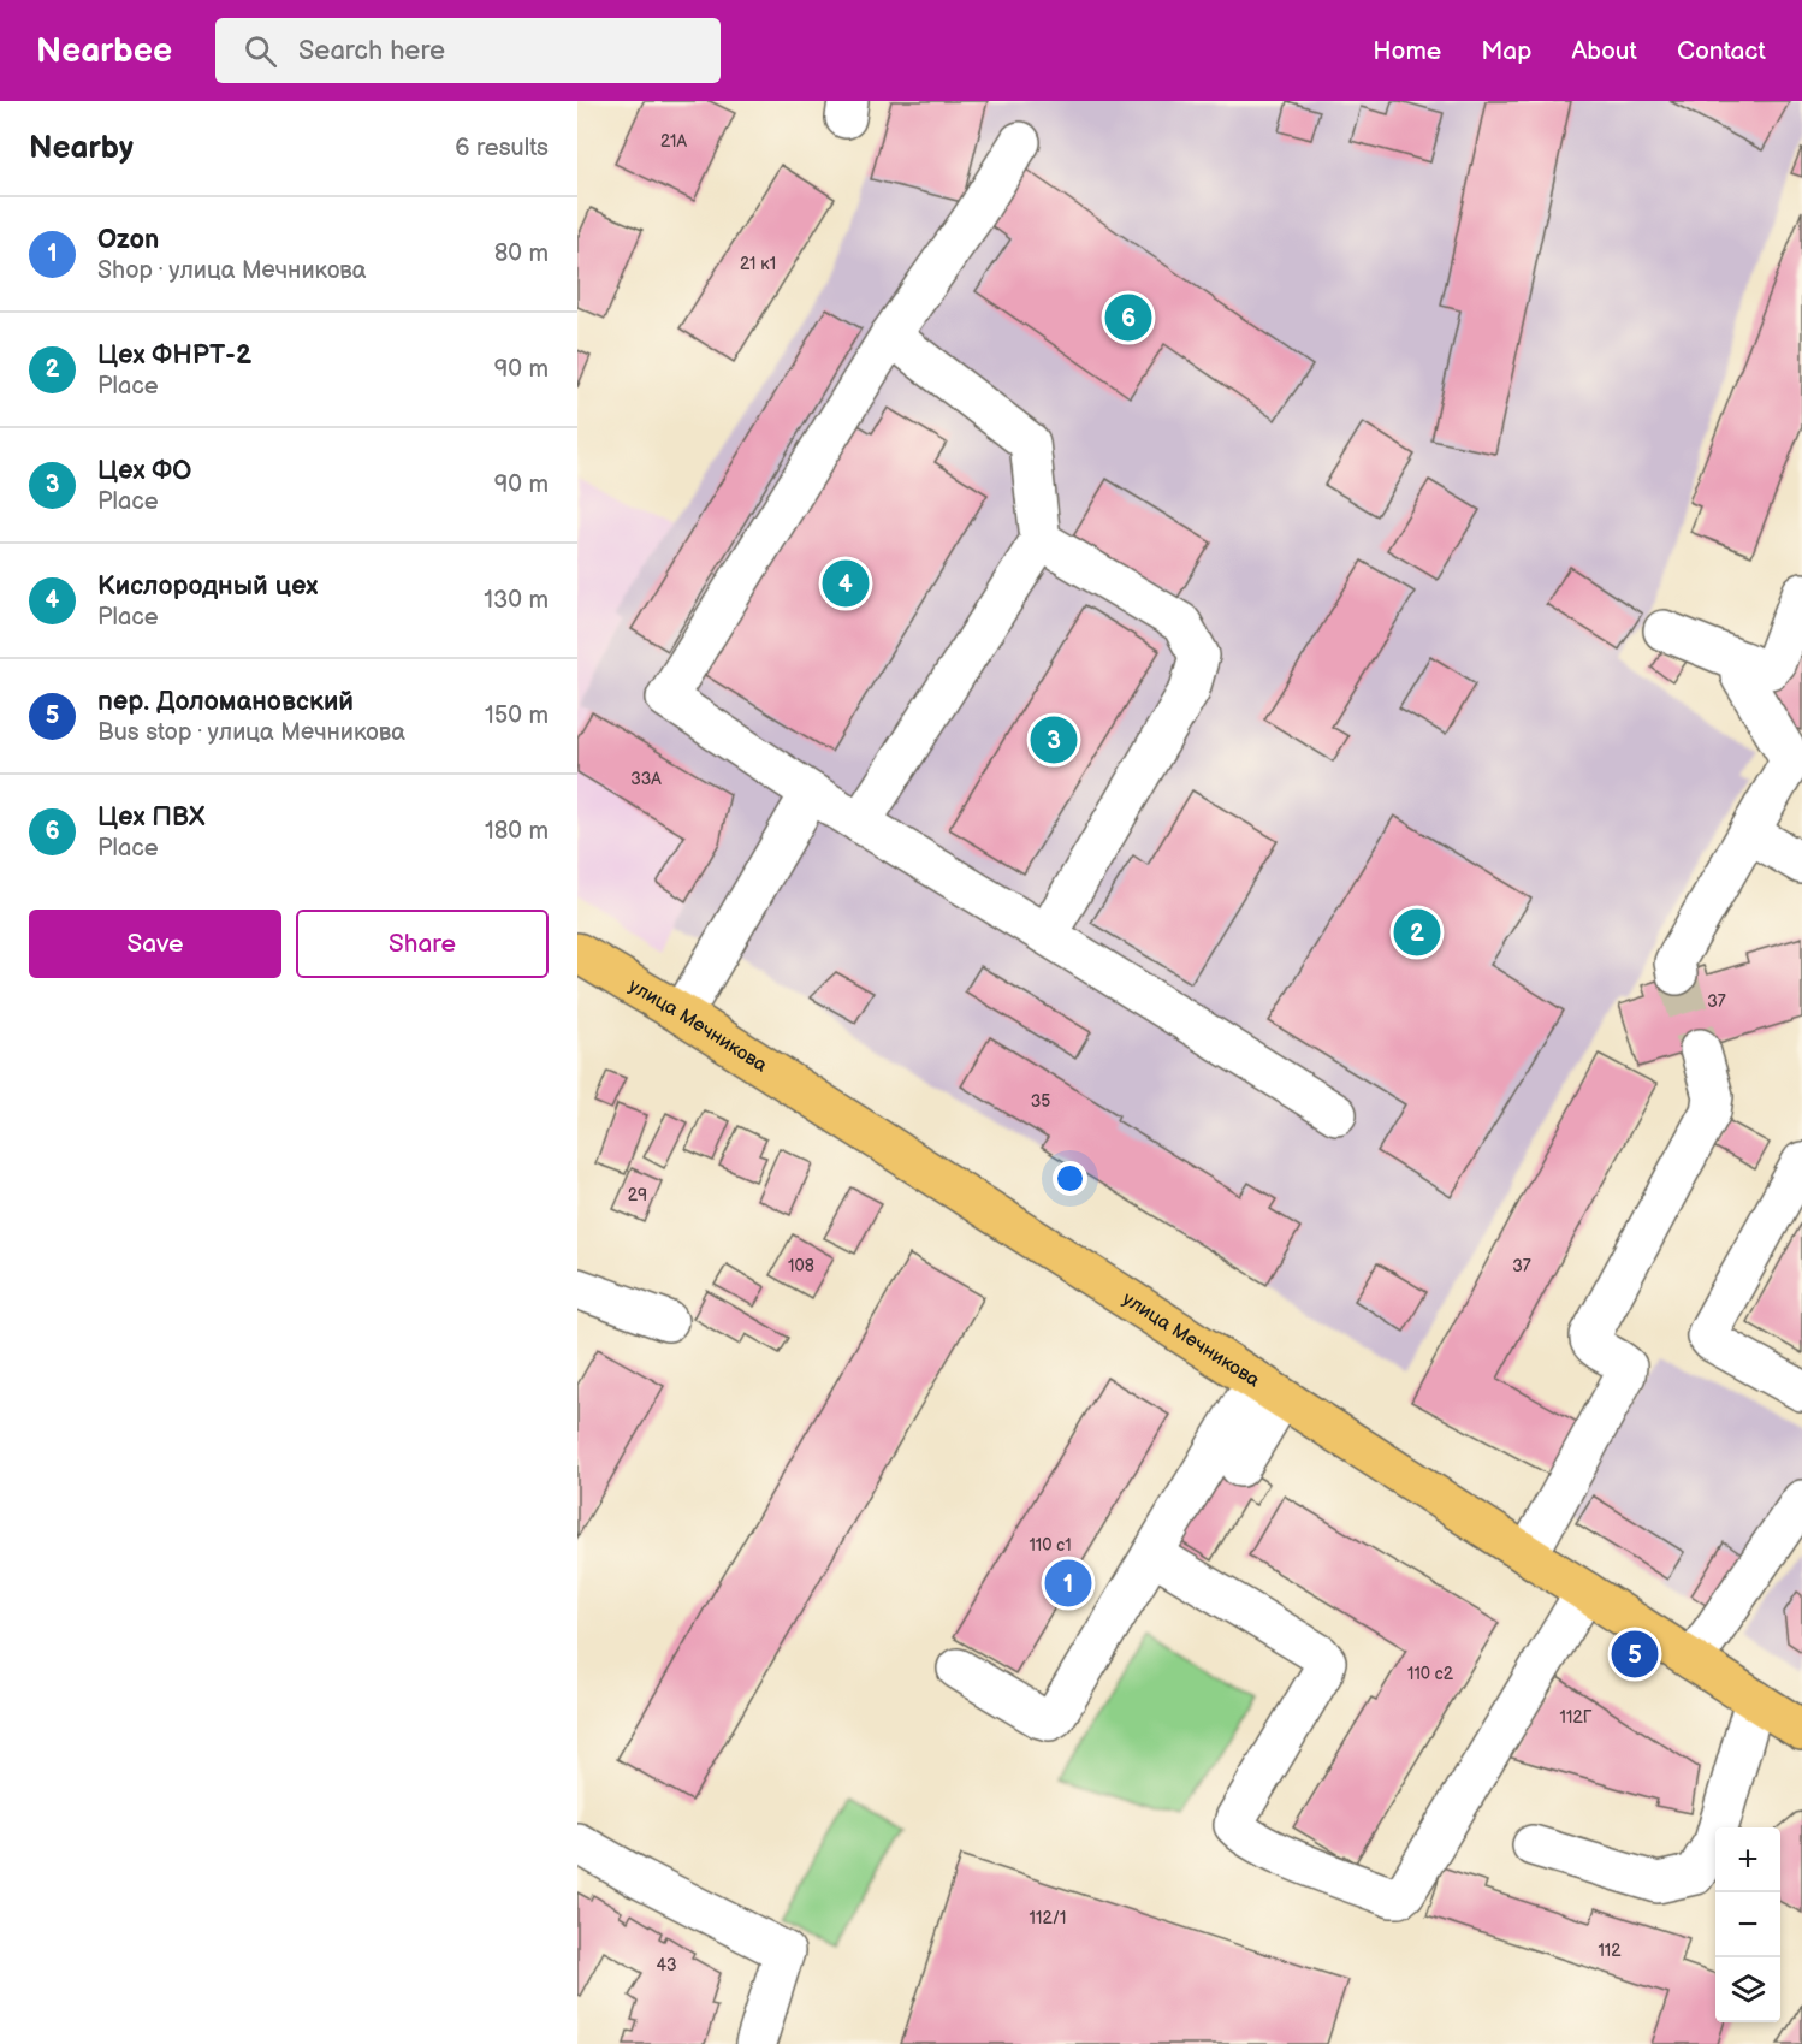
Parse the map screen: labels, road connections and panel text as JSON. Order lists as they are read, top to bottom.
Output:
{
  "streets": {
    "main road": ["улица Мечникова"]
  },
  "house_numbers": [
    "21А",
    "21 к1",
    "33А",
    "37",
    "35",
    "29",
    "108",
    "37",
    "110 с1",
    "110 с2",
    "112Г",
    "112/1",
    "112",
    "43"
  ],
  "page": {
    "header": "Nearbee",
    "search": "Search here",
    "nav": [
      "Home",
      "Map",
      "About",
      "Contact"
    ],
    "heading": ["Nearby", "6 results"],
    "list": [
      {
        "mark": "1",
        "name": "Ozon",
        "note": "Shop · улица Мечникова",
        "value": "80 m"
      },
      {
        "mark": "2",
        "name": "Цех ФНРТ-2",
        "note": "Place",
        "value": "90 m"
      },
      {
        "mark": "3",
        "name": "Цех ФО",
        "note": "Place",
        "value": "90 m"
      },
      {
        "mark": "4",
        "name": "Кислородный цех",
        "note": "Place",
        "value": "130 m"
      },
      {
        "mark": "5",
        "name": "пер. Доломановский",
        "note": "Bus stop · улица Мечникова",
        "value": "150 m"
      },
      {
        "mark": "6",
        "name": "Цех ПВХ",
        "note": "Place",
        "value": "180 m"
      }
    ],
    "pins": [
      "6",
      "4",
      "3",
      "2",
      "1",
      "5"
    ],
    "buttons": ["Save", "Share"],
    "map_buttons": ["+", "−"]
  }
}
